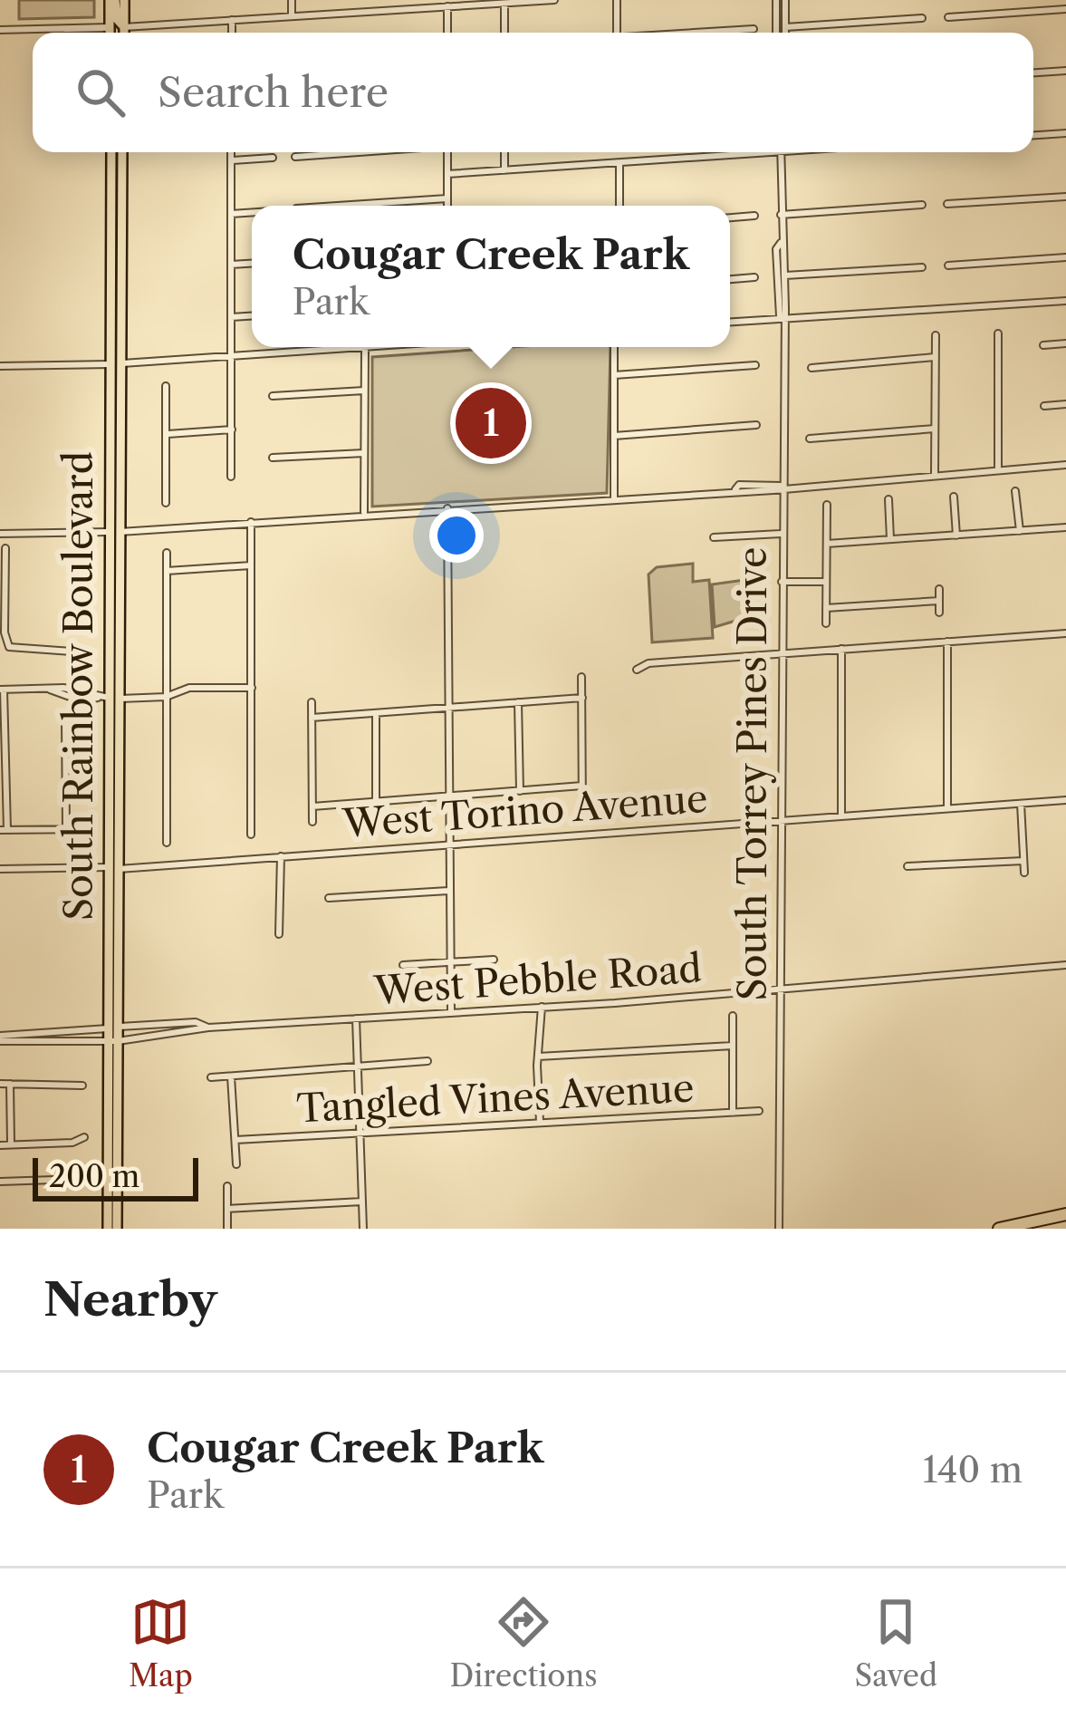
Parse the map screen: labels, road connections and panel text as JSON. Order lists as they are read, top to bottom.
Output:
{
  "streets": {
    "main road": ["South Rainbow Boulevard"],
    "street": [
      "South Torrey Pines Drive",
      "West Torino Avenue",
      "West Pebble Road",
      "Tangled Vines Avenue"
    ]
  },
  "crossings": [
    ["South Rainbow Boulevard", "West Torino Avenue"],
    ["South Rainbow Boulevard", "West Pebble Road"],
    ["South Torrey Pines Drive", "West Torino Avenue"],
    ["South Torrey Pines Drive", "West Pebble Road"]
  ],
  "scale_bar": "200 m",
  "page": {
    "search": "Search here",
    "popup": ["Cougar Creek Park", "Park"],
    "pins": "1",
    "scale": "200 m",
    "heading": "Nearby",
    "list": [
      {
        "mark": "1",
        "name": "Cougar Creek Park",
        "note": "Park",
        "value": "140 m"
      }
    ],
    "nav": ["Map", "Directions", "Saved"]
  }
}
